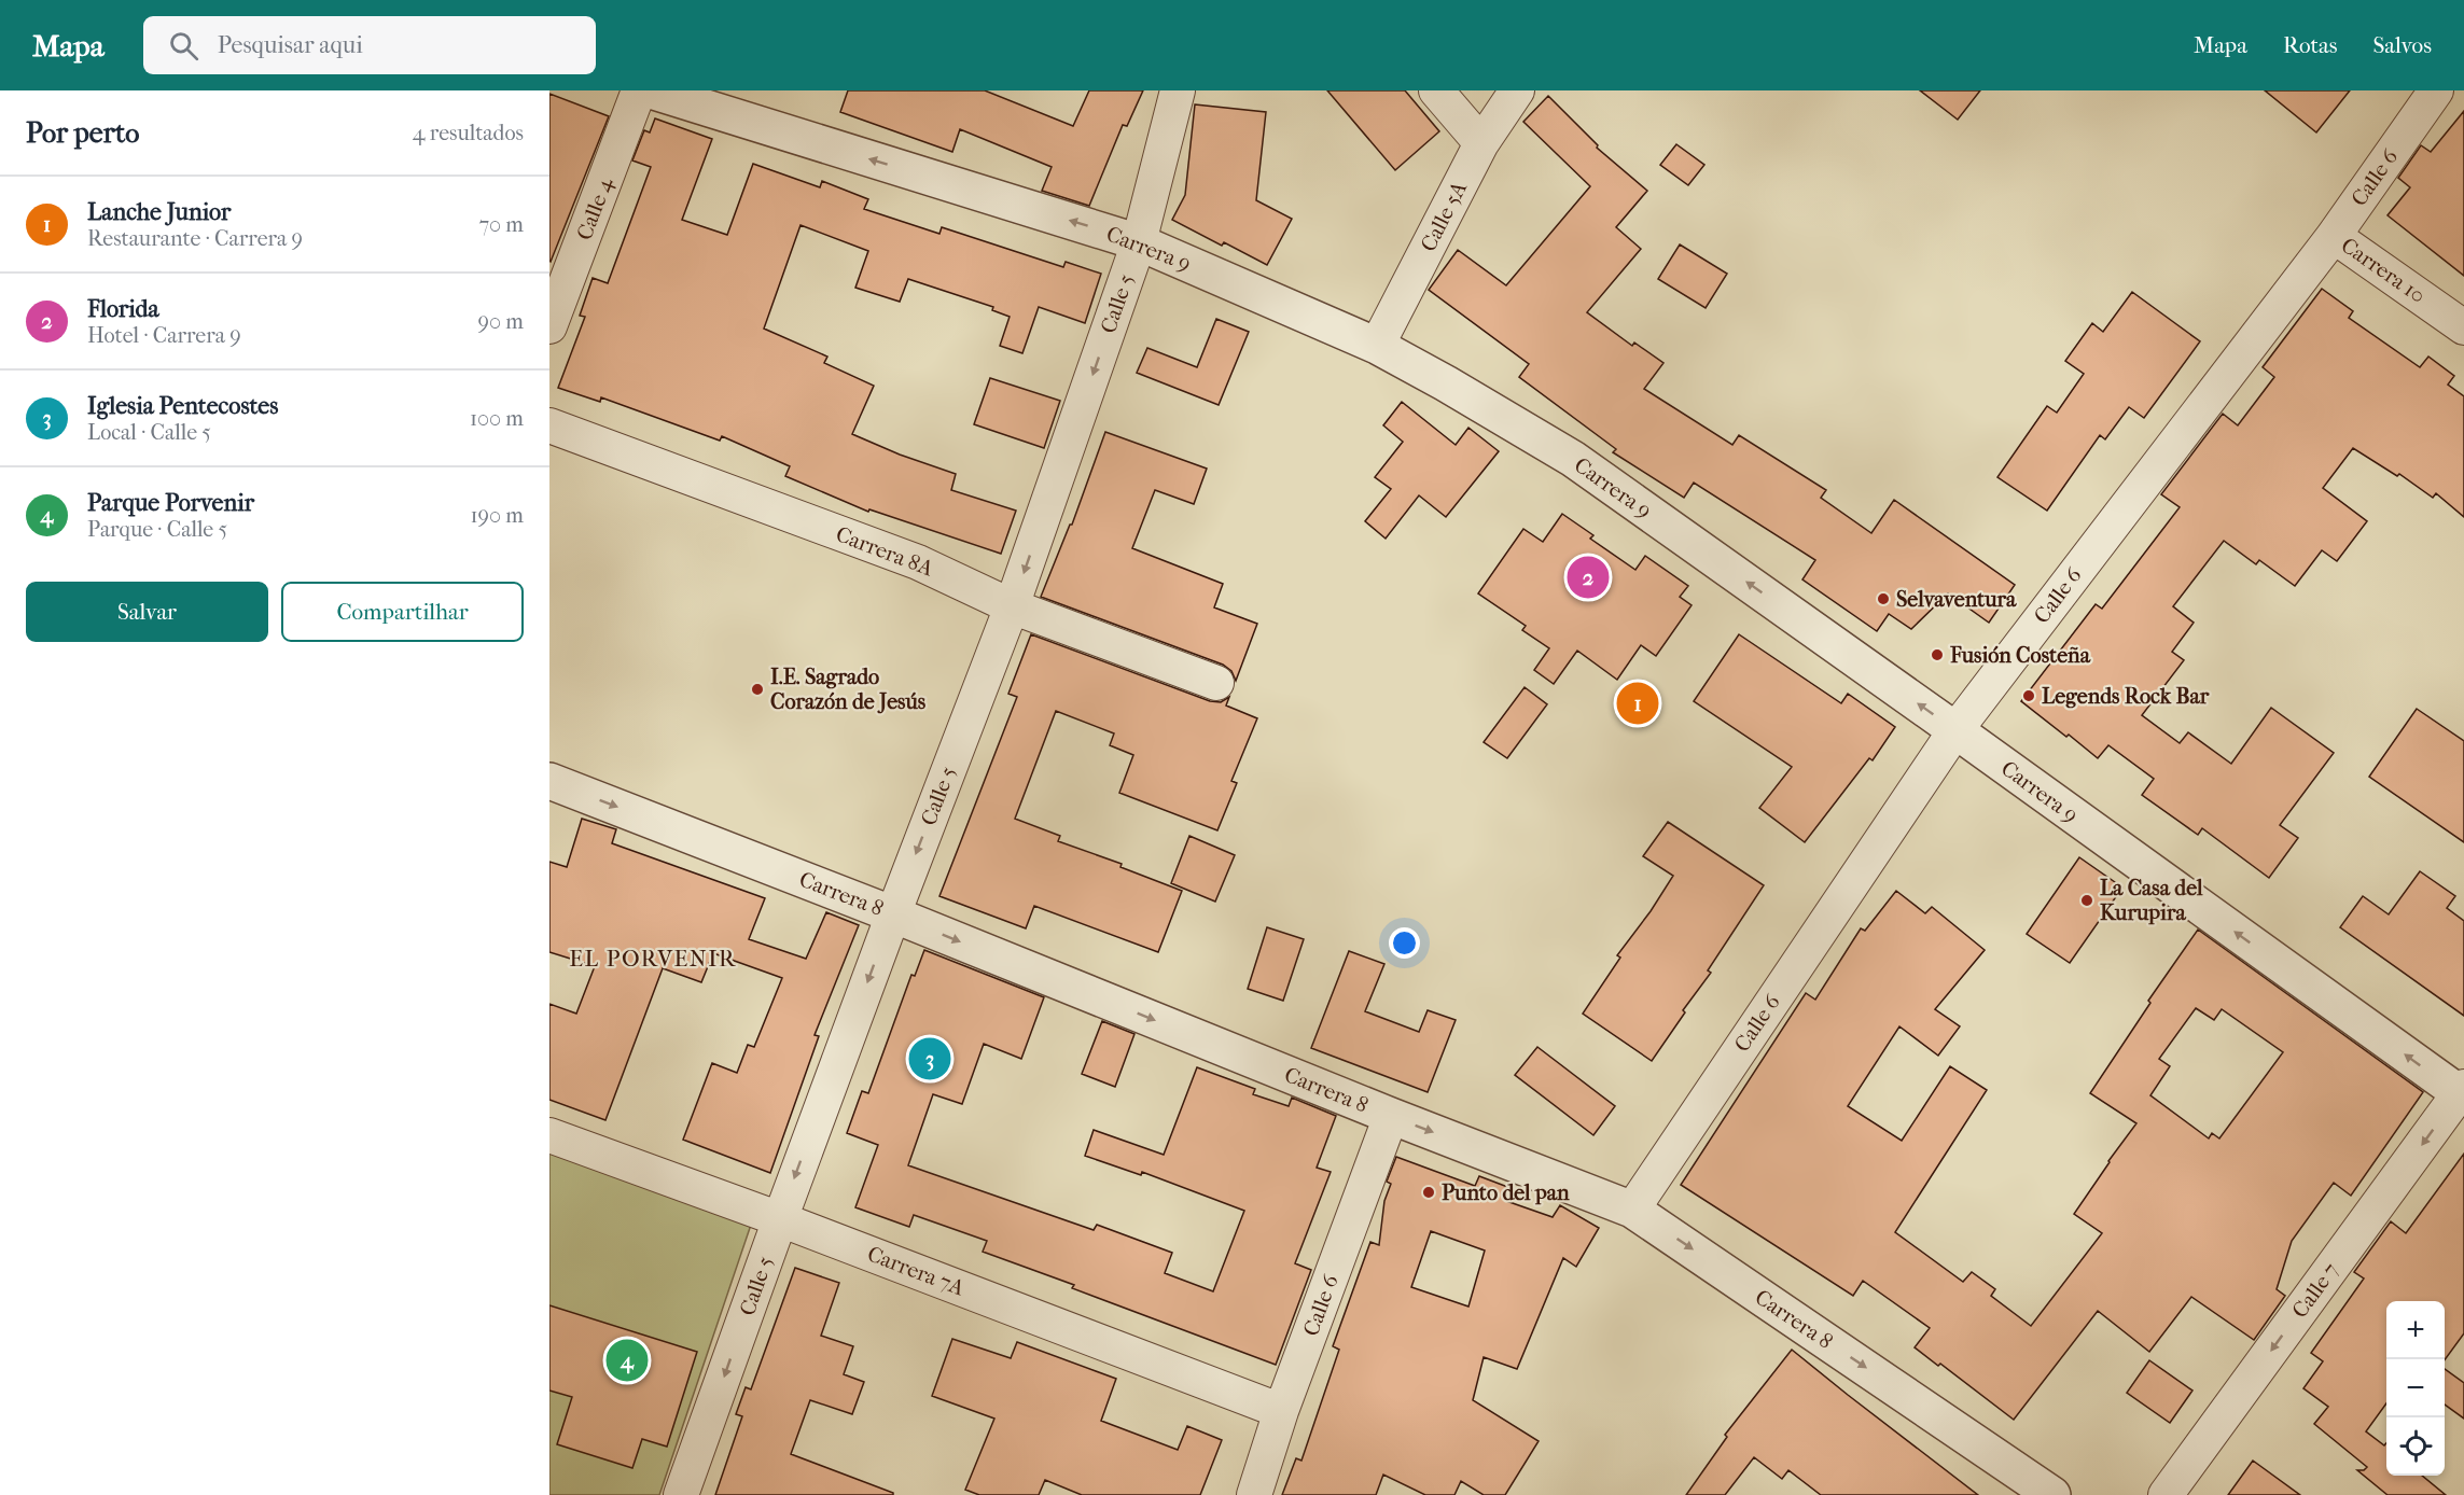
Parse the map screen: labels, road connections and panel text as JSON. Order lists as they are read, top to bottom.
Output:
{
  "streets": {
    "street": [
      "Calle 6",
      "Calle 4",
      "Calle 5A",
      "Carrera 9",
      "Carrera 10",
      "Calle 5",
      "Carrera 8A",
      "Carrera 8",
      "Carrera 7A",
      "Calle 7"
    ]
  },
  "crossings": [
    ["Calle 6", "Carrera 9"],
    ["Calle 6", "Carrera 10"],
    ["Calle 6", "Carrera 8"],
    ["Calle 6", "Carrera 7A"],
    ["Calle 5A", "Carrera 9"],
    ["Carrera 9", "Calle 5"],
    ["Carrera 9", "Calle 7"],
    ["Calle 5", "Carrera 8A"],
    ["Calle 5", "Carrera 8"],
    ["Calle 5", "Carrera 7A"]
  ],
  "one_way": [
    "Carrera 9",
    "Calle 5",
    "Carrera 8",
    "Calle 7"
  ],
  "districts": ["EL PORVENIR"],
  "places": [
    "Selvaventura",
    "Fusión Costeña",
    "I.E. Sagrado Corazón de Jesús",
    "Legends Rock Bar",
    "La Casa del Kurupira",
    "Punto del pan"
  ],
  "page": {
    "header": "Mapa",
    "search": "Pesquisar aqui",
    "nav": ["Mapa", "Rotas", "Salvos"],
    "heading": ["Por perto", "4 resultados"],
    "list": [
      {
        "mark": "1",
        "name": "Lanche Junior",
        "note": "Restaurante · Carrera 9",
        "value": "70 m"
      },
      {
        "mark": "2",
        "name": "Florida",
        "note": "Hotel · Carrera 9",
        "value": "90 m"
      },
      {
        "mark": "3",
        "name": "Iglesia Pentecostes",
        "note": "Local · Calle 5",
        "value": "100 m"
      },
      {
        "mark": "4",
        "name": "Parque Porvenir",
        "note": "Parque · Calle 5",
        "value": "190 m"
      }
    ],
    "pins": [
      "2",
      "1",
      "3",
      "4"
    ],
    "buttons": ["Salvar", "Compartilhar"],
    "map_buttons": ["+", "−"]
  }
}
